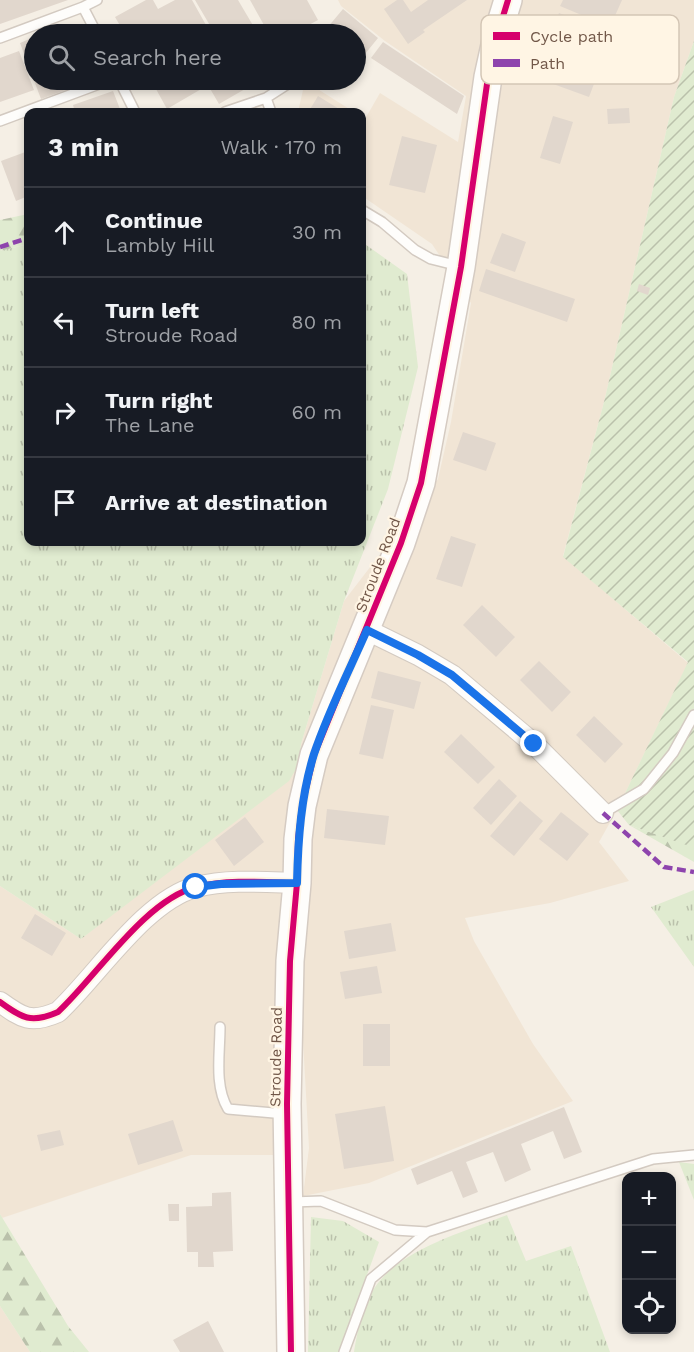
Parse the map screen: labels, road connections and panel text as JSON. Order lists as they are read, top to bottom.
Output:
{
  "streets": {
    "street": ["Stroude Road"]
  },
  "legend": ["Cycle path", "Path"],
  "page": {
    "search": "Search here",
    "heading": ["3 min", "Walk · 170 m"],
    "list": [
      ["Continue", "Lambly Hill", "30 m"],
      ["Turn left", "Stroude Road", "80 m"],
      ["Turn right", "The Lane", "60 m"],
      "Arrive at destination"
    ],
    "map_buttons": ["+", "−"]
  }
}
